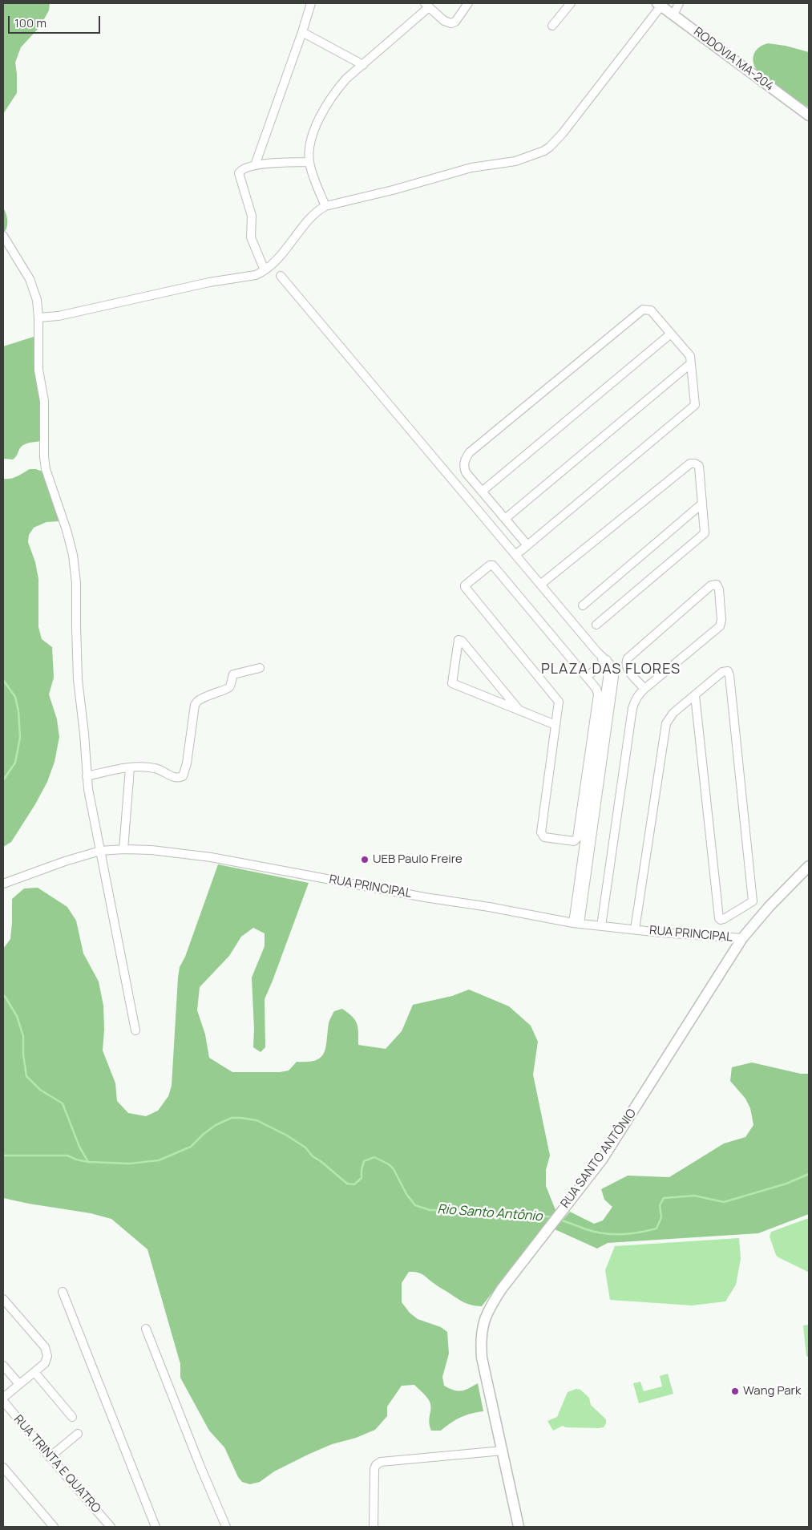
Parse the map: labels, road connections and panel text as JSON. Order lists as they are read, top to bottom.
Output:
{
  "streets": {
    "main road": ["RODOVIA MA-204", "RUA SANTO ANTÔNIO"],
    "street": ["RUA PRINCIPAL", "RUA TRINTA E QUATRO"]
  },
  "crossings": [
    ["RUA PRINCIPAL", "RUA SANTO ANTÔNIO"]
  ],
  "districts": ["PLAZA DAS FLORES"],
  "water": ["Rio Santo Antônio"],
  "places": ["UEB Paulo Freire", "Wang Park"],
  "scale_bar": "100 m"
}
